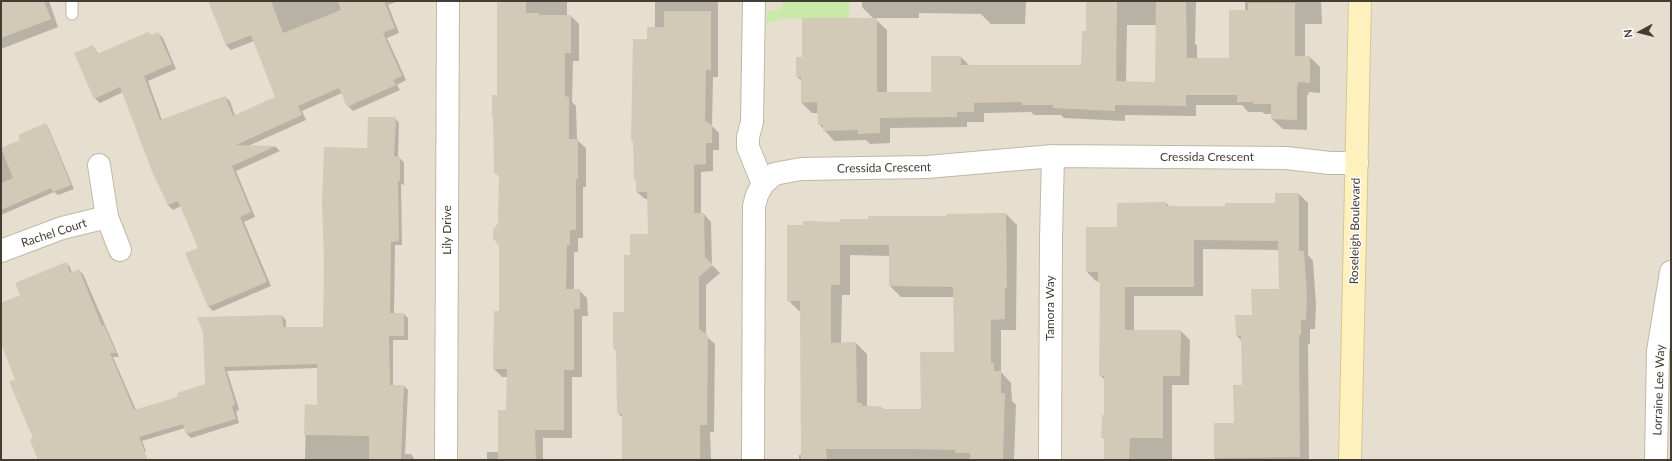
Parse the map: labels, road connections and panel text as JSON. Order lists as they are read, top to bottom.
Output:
{
  "streets": {
    "street": [
      "Cressida Crescent",
      "Lily Drive",
      "Roseleigh Boulevard",
      "Rachel Court",
      "Tamora Way",
      "Lorraine Lee Way"
    ]
  },
  "crossings": [
    ["Cressida Crescent", "Roseleigh Boulevard"],
    ["Cressida Crescent", "Tamora Way"]
  ],
  "north": "left"
}
